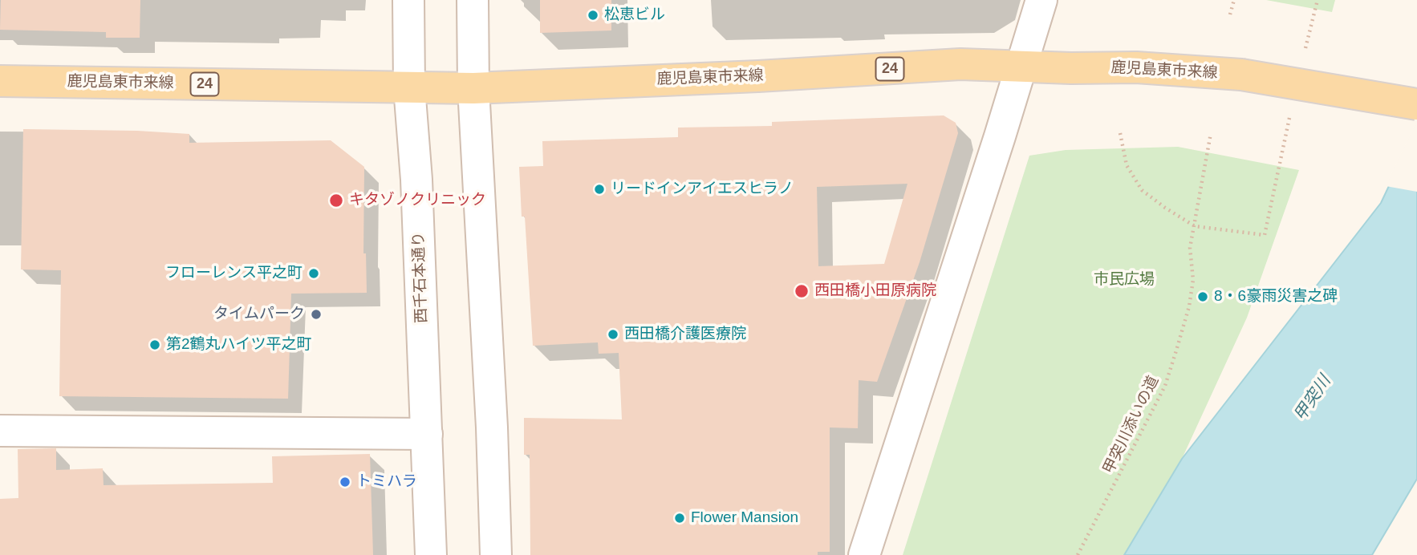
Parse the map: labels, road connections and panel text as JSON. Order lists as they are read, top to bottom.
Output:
{
  "streets": {
    "main road": ["24", "鹿児島東市来線"],
    "street": ["西千石本通り"],
    "path": ["甲突川添いの道"]
  },
  "crossings": [
    ["鹿児島東市来線", "西千石本通り"]
  ],
  "water": ["甲突川"],
  "parks": ["市民広場"],
  "places": [
    "松恵ビル",
    "リードインアイエスヒラノ",
    "キタゾノクリニック",
    "フローレンス平之町",
    "西田橋小田原病院",
    "8・6豪雨災害之碑",
    "タイムパーク",
    "西田橋介護医療院",
    "第2鶴丸ハイツ平之町",
    "トミハラ",
    "Flower Mansion"
  ]
}
